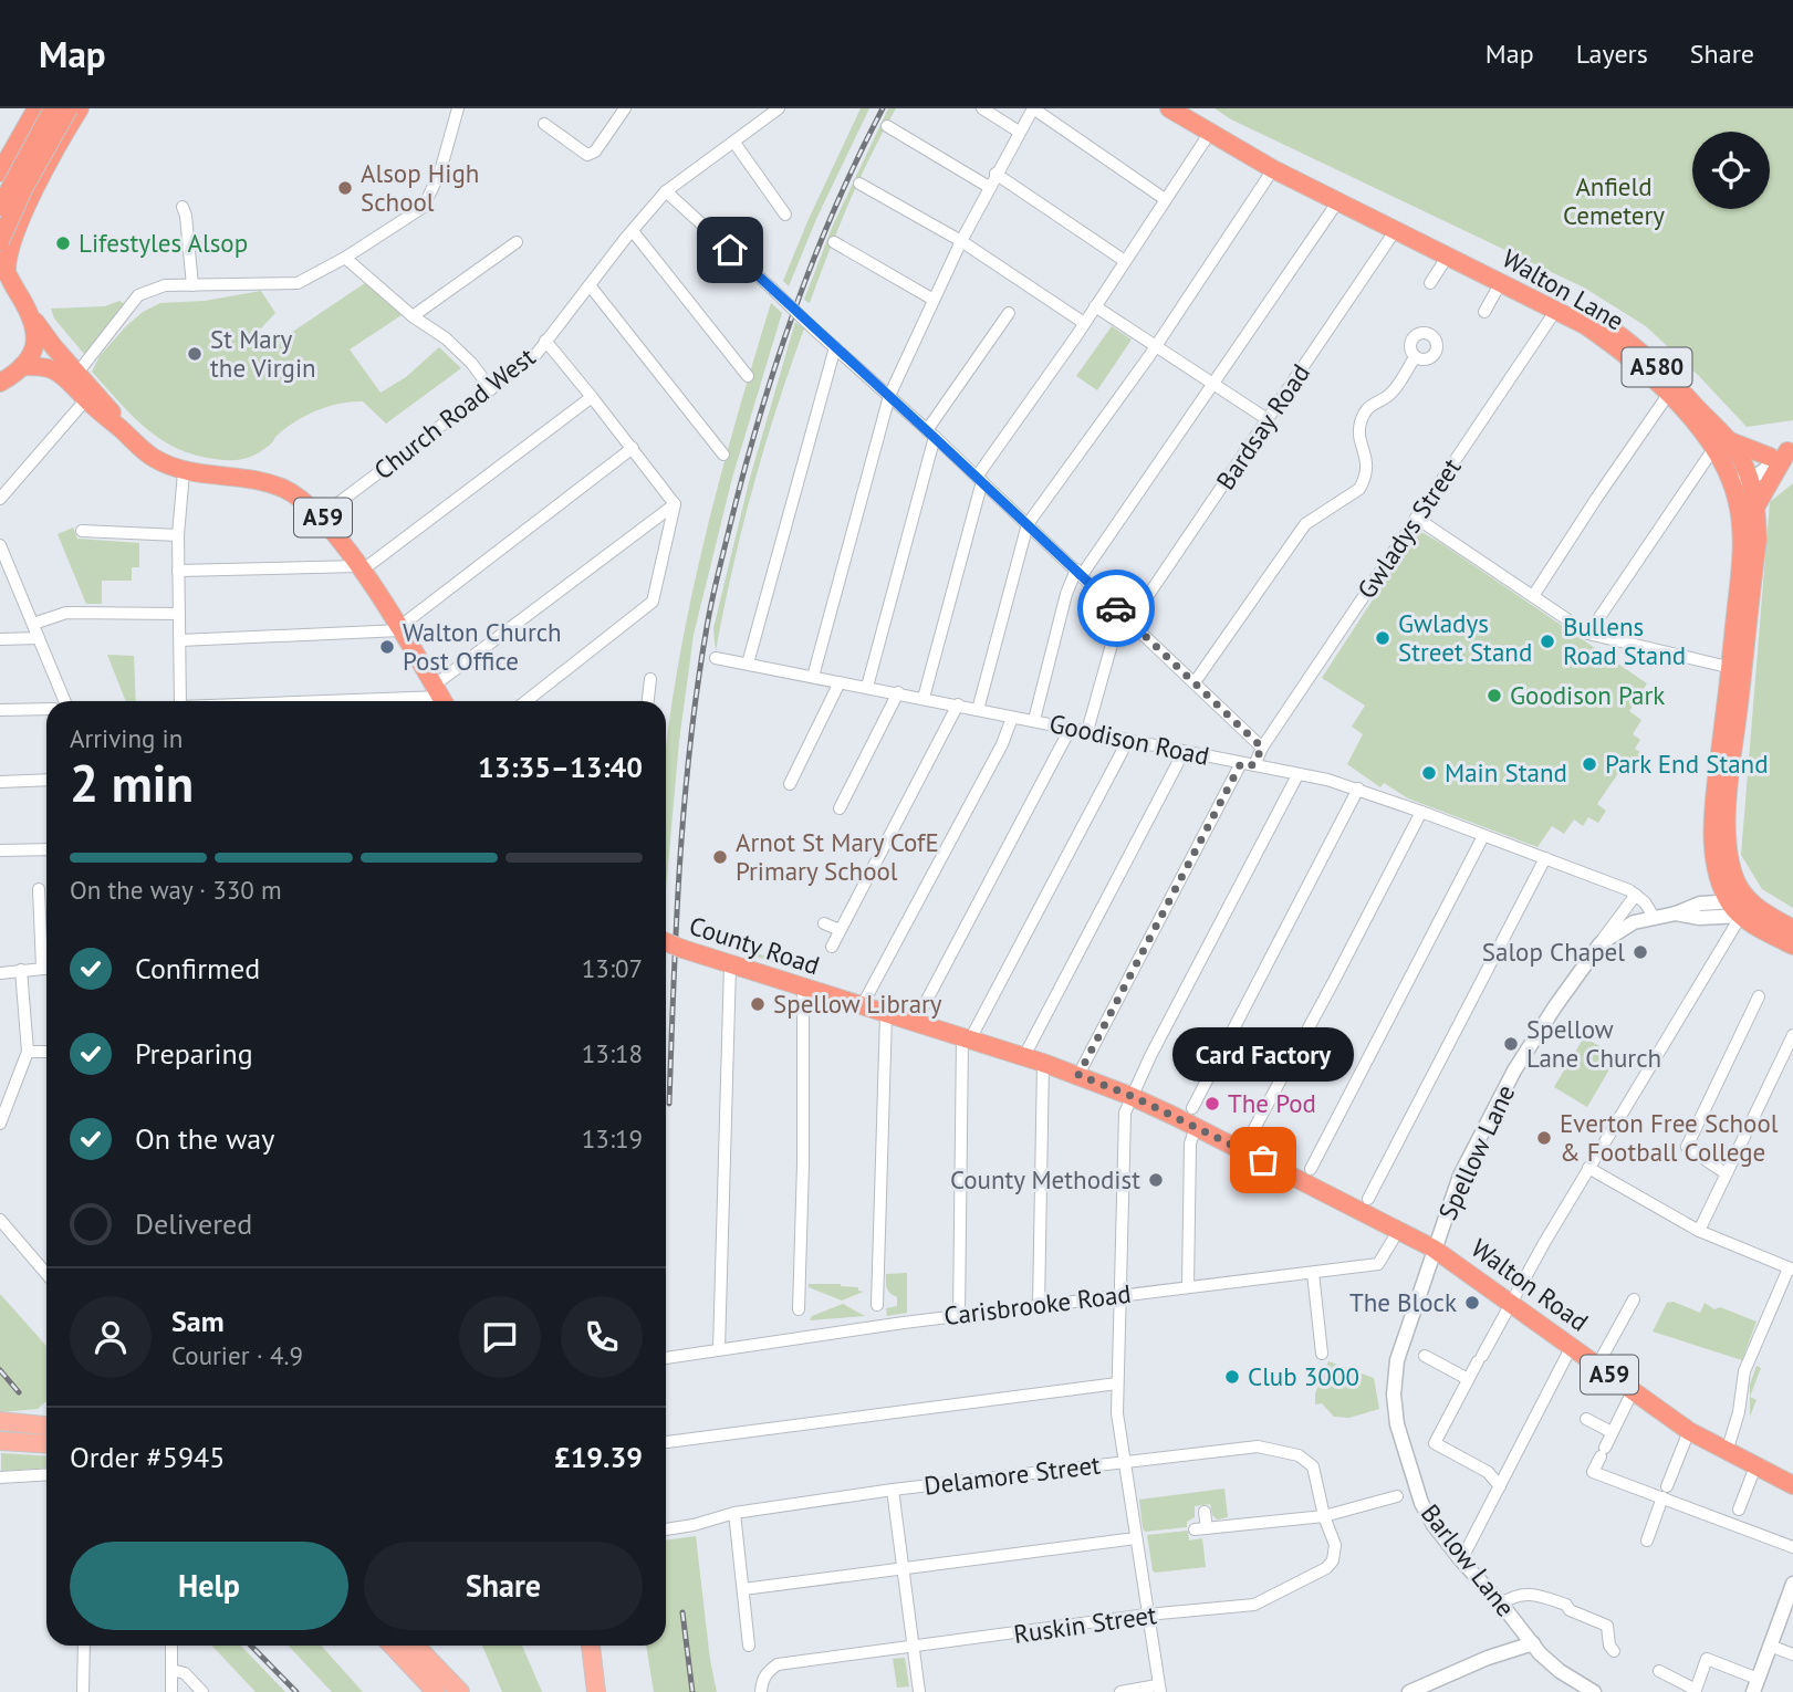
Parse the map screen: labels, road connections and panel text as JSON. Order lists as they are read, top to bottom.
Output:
{
  "streets": {
    "highway": [
      "Walton Lane",
      "A580",
      "A59",
      "County Road",
      "Walton Road"
    ],
    "street": [
      "Church Road West",
      "Bardsay Road",
      "Gwladys Street",
      "Goodison Road",
      "Spellow Lane",
      "Carisbrooke Road",
      "Delamore Street",
      "Barlow Lane",
      "Ruskin Street"
    ]
  },
  "crossings": [
    ["Walton Lane", "Bardsay Road"],
    ["Walton Lane", "Gwladys Street"],
    ["Walton Lane", "Spellow Lane"],
    ["Church Road West", "A59"],
    ["Gwladys Street", "Goodison Road"],
    ["Goodison Road", "Spellow Lane"],
    ["County Road", "Spellow Lane"],
    ["County Road", "Walton Road"],
    ["County Road", "Carisbrooke Road"],
    ["County Road", "Barlow Lane"],
    ["Spellow Lane", "Walton Road"],
    ["Spellow Lane", "Barlow Lane"],
    ["Walton Road", "Barlow Lane"],
    ["Delamore Street", "Ruskin Street"]
  ],
  "parks": ["Anfield Cemetery"],
  "places": [
    "Alsop High School",
    "Lifestyles Alsop",
    "St Mary the Virgin",
    "Gwladys Street Stand",
    "Bullens Road Stand",
    "Walton Church Post Office",
    "Goodison Park",
    "Park End Stand",
    "Main Stand",
    "Arnot St Mary CofE Primary School",
    "Salop Chapel",
    "Spellow Library",
    "Spellow Lane Church",
    "The Pod",
    "Everton Free School & Football College",
    "Card Factory",
    "County Methodist",
    "The Block",
    "Club 3000"
  ],
  "page": {
    "header": "Map",
    "nav": ["Map", "Layers", "Share"],
    "heading": ["2 min", "Arriving in", "13:35–13:40"],
    "panel": [
      "Sam",
      "Courier · 4.9",
      "Order #5945",
      "£19.39"
    ],
    "bar": "On the way · 330 m",
    "list": [
      ["Confirmed", "13:07"],
      ["Preparing", "13:18"],
      ["On the way", "13:19"],
      "Delivered"
    ],
    "bubble": "Card Factory",
    "buttons": ["Help", "Share"]
  }
}
